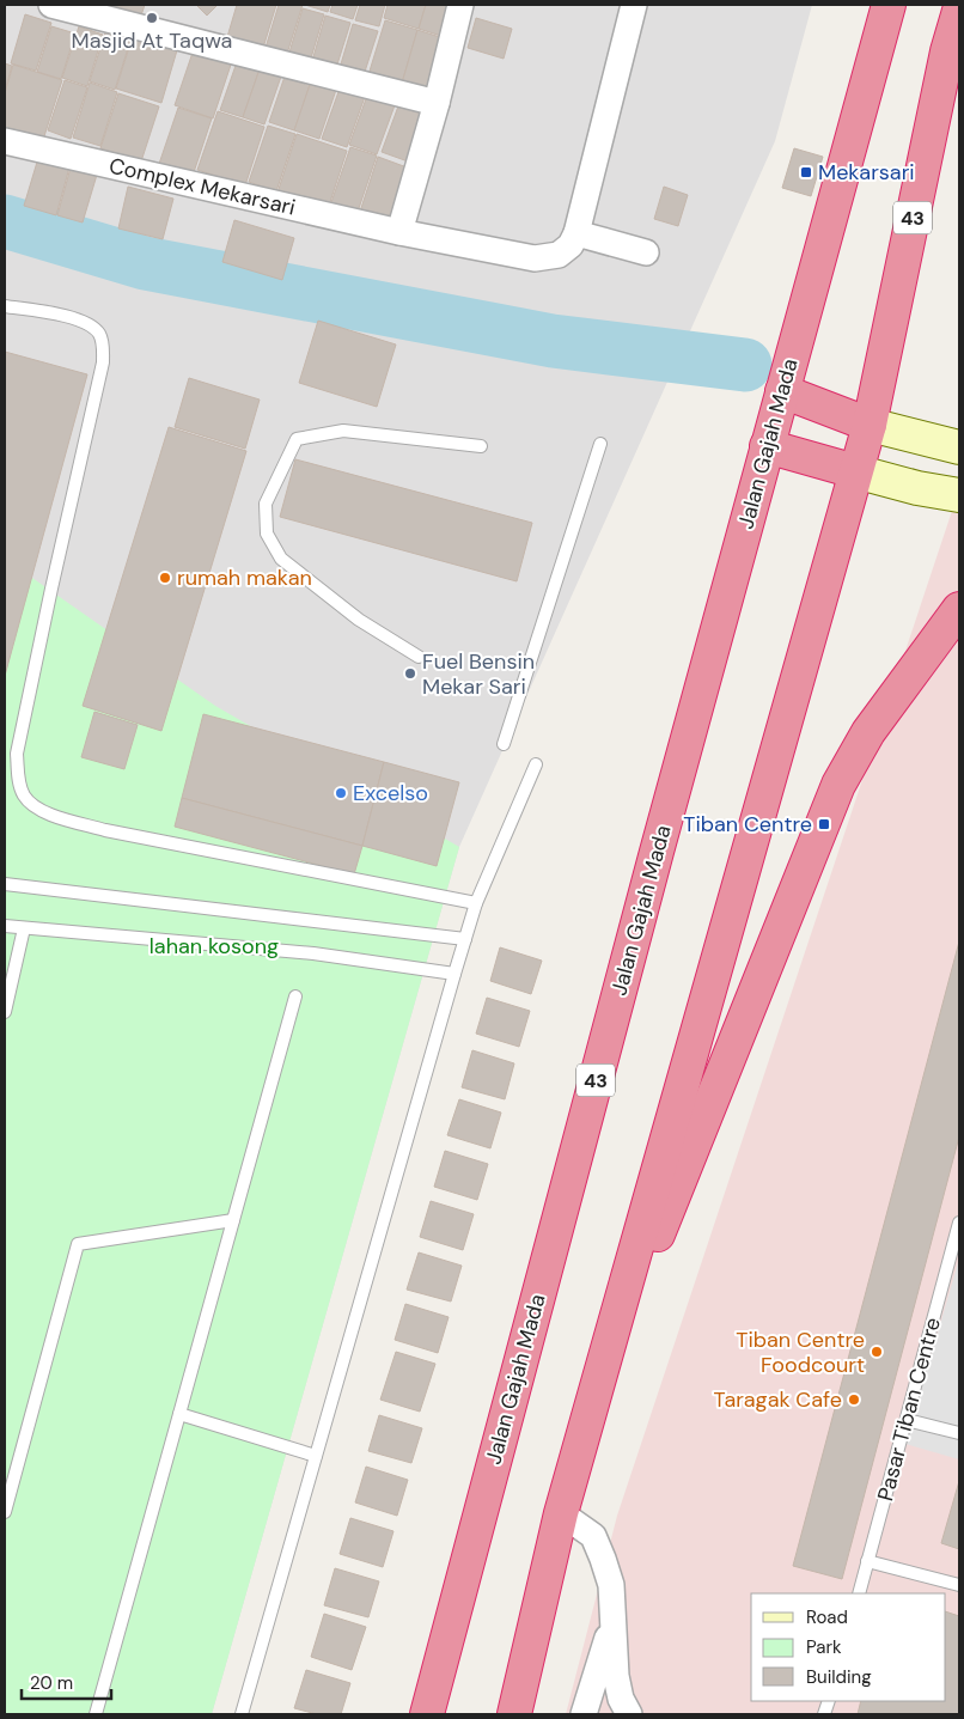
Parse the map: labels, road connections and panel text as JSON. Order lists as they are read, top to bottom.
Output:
{
  "streets": {
    "highway": ["43", "Jalan Gajah Mada"],
    "street": ["Complex Mekarsari"],
    "lane": ["Pasar Tiban Centre"]
  },
  "parks": ["lahan kosong"],
  "places": {
    "other": [
      "Masjid At Taqwa",
      "rumah makan",
      "Fuel Bensin Mekar Sari",
      "Excelso",
      "Tiban Centre Foodcourt",
      "Taragak Cafe"
    ],
    "transit": ["Mekarsari", "Tiban Centre"]
  },
  "legend": ["Road", "Park", "Building"],
  "scale_bar": "20 m"
}
